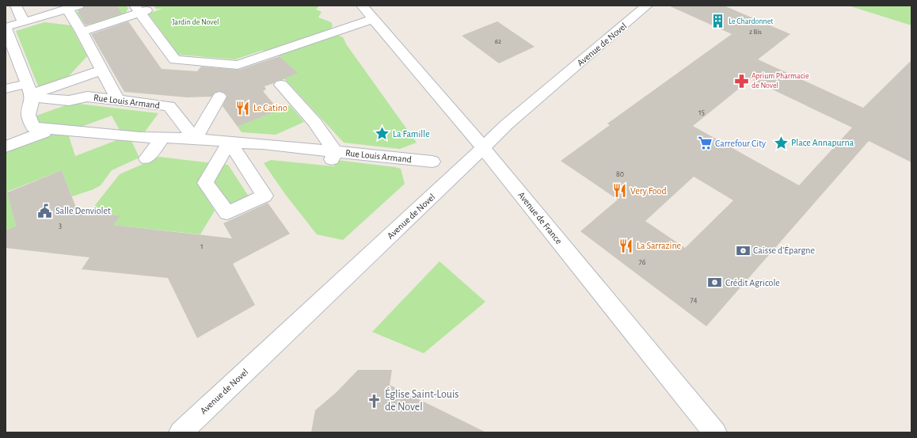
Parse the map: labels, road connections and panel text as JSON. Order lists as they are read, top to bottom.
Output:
{
  "streets": {
    "street": ["Avenue de Novel", "Rue Louis Armand", "Avenue de France"]
  },
  "crossings": [
    ["Avenue de Novel", "Avenue de France"]
  ],
  "parks": ["Jardin de Novel"],
  "places": {
    "building": ["Le Chardonnet"],
    "pharmacy": ["Aprium Pharmacie de Novel"],
    "restaurant": ["Le Catino", "Very Food", "La Sarrazine"],
    "place": ["La Famille", "Place Annapurna"],
    "supermarket": ["Carrefour City"],
    "public building": ["Salle Denviolet"],
    "bank": ["Caisse d'Épargne", "Crédit Agricole"],
    "church": ["Église Saint-Louis de Novel"]
  },
  "house_numbers": [
    "2 Bis",
    "82",
    "15",
    "80",
    "3",
    "1",
    "76",
    "74"
  ]
}
